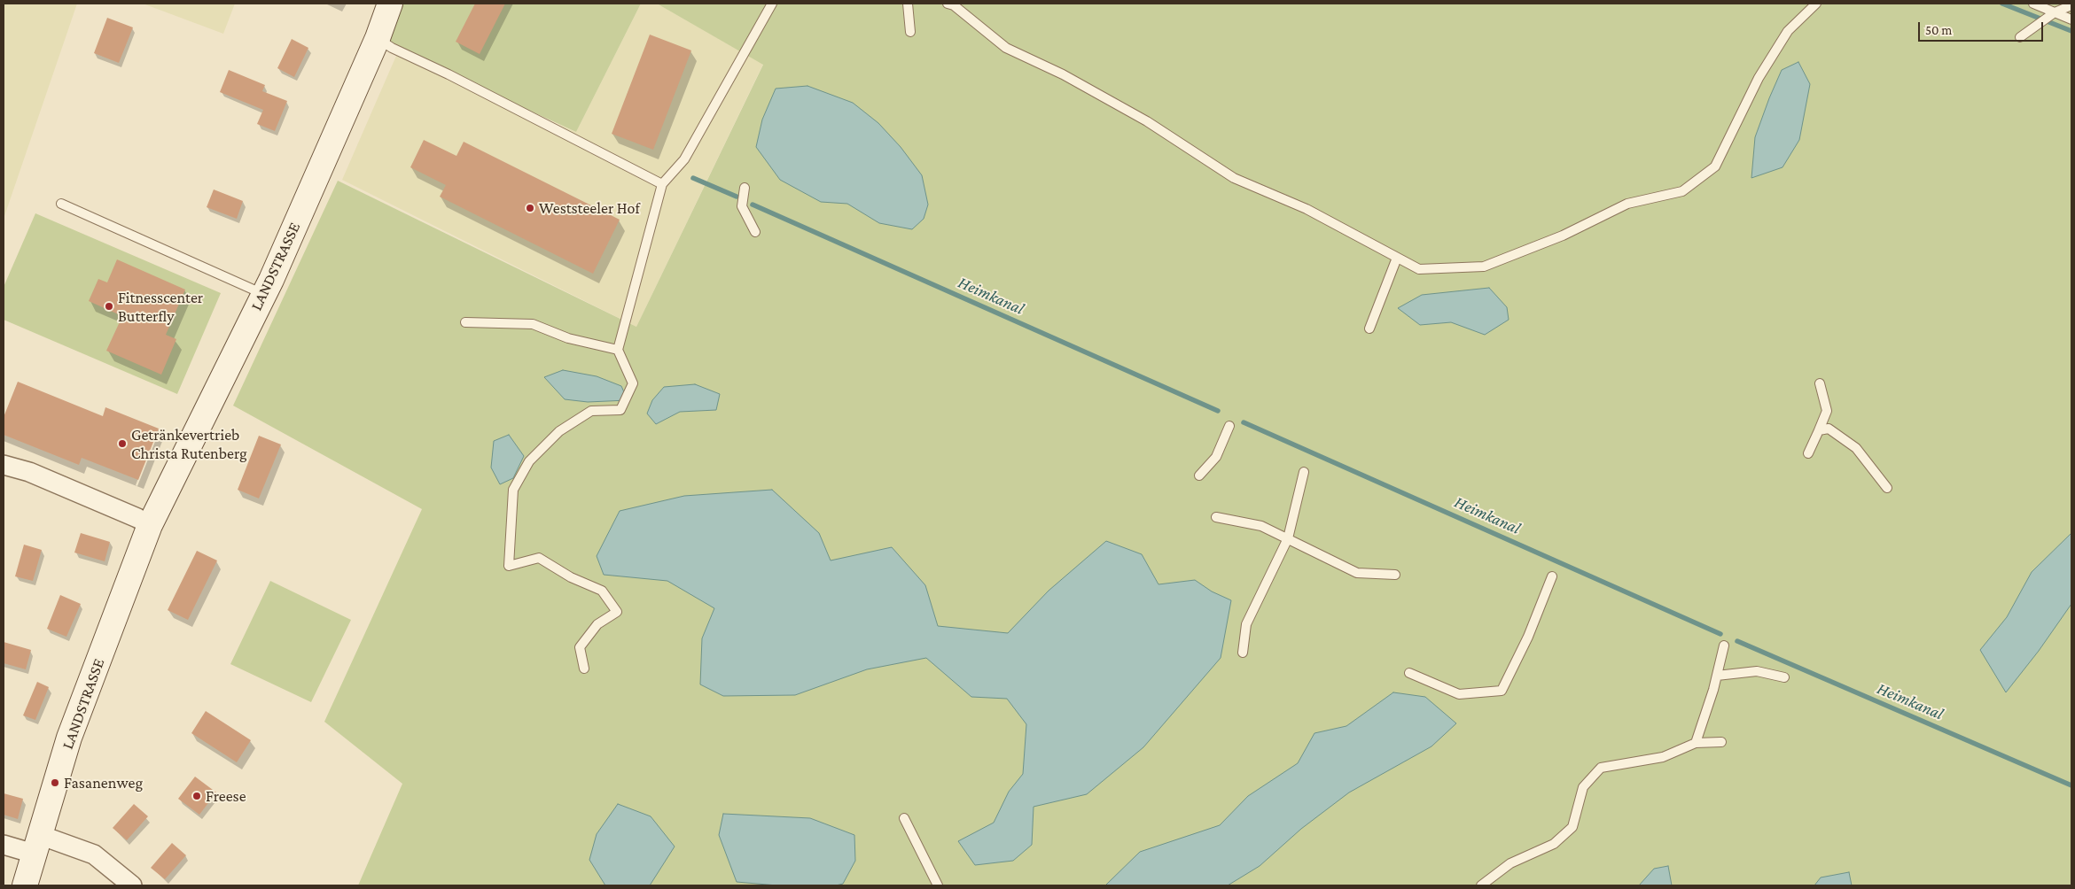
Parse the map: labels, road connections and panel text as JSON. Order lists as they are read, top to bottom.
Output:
{
  "streets": {
    "street": ["LANDSTRASSE"]
  },
  "water": ["Heimkanal"],
  "places": [
    "Weststeeler Hof",
    "Fitnesscenter Butterfly",
    "Getränkevertrieb Christa Rutenberg",
    "Fasanenweg",
    "Freese"
  ],
  "scale_bar": "50 m"
}
